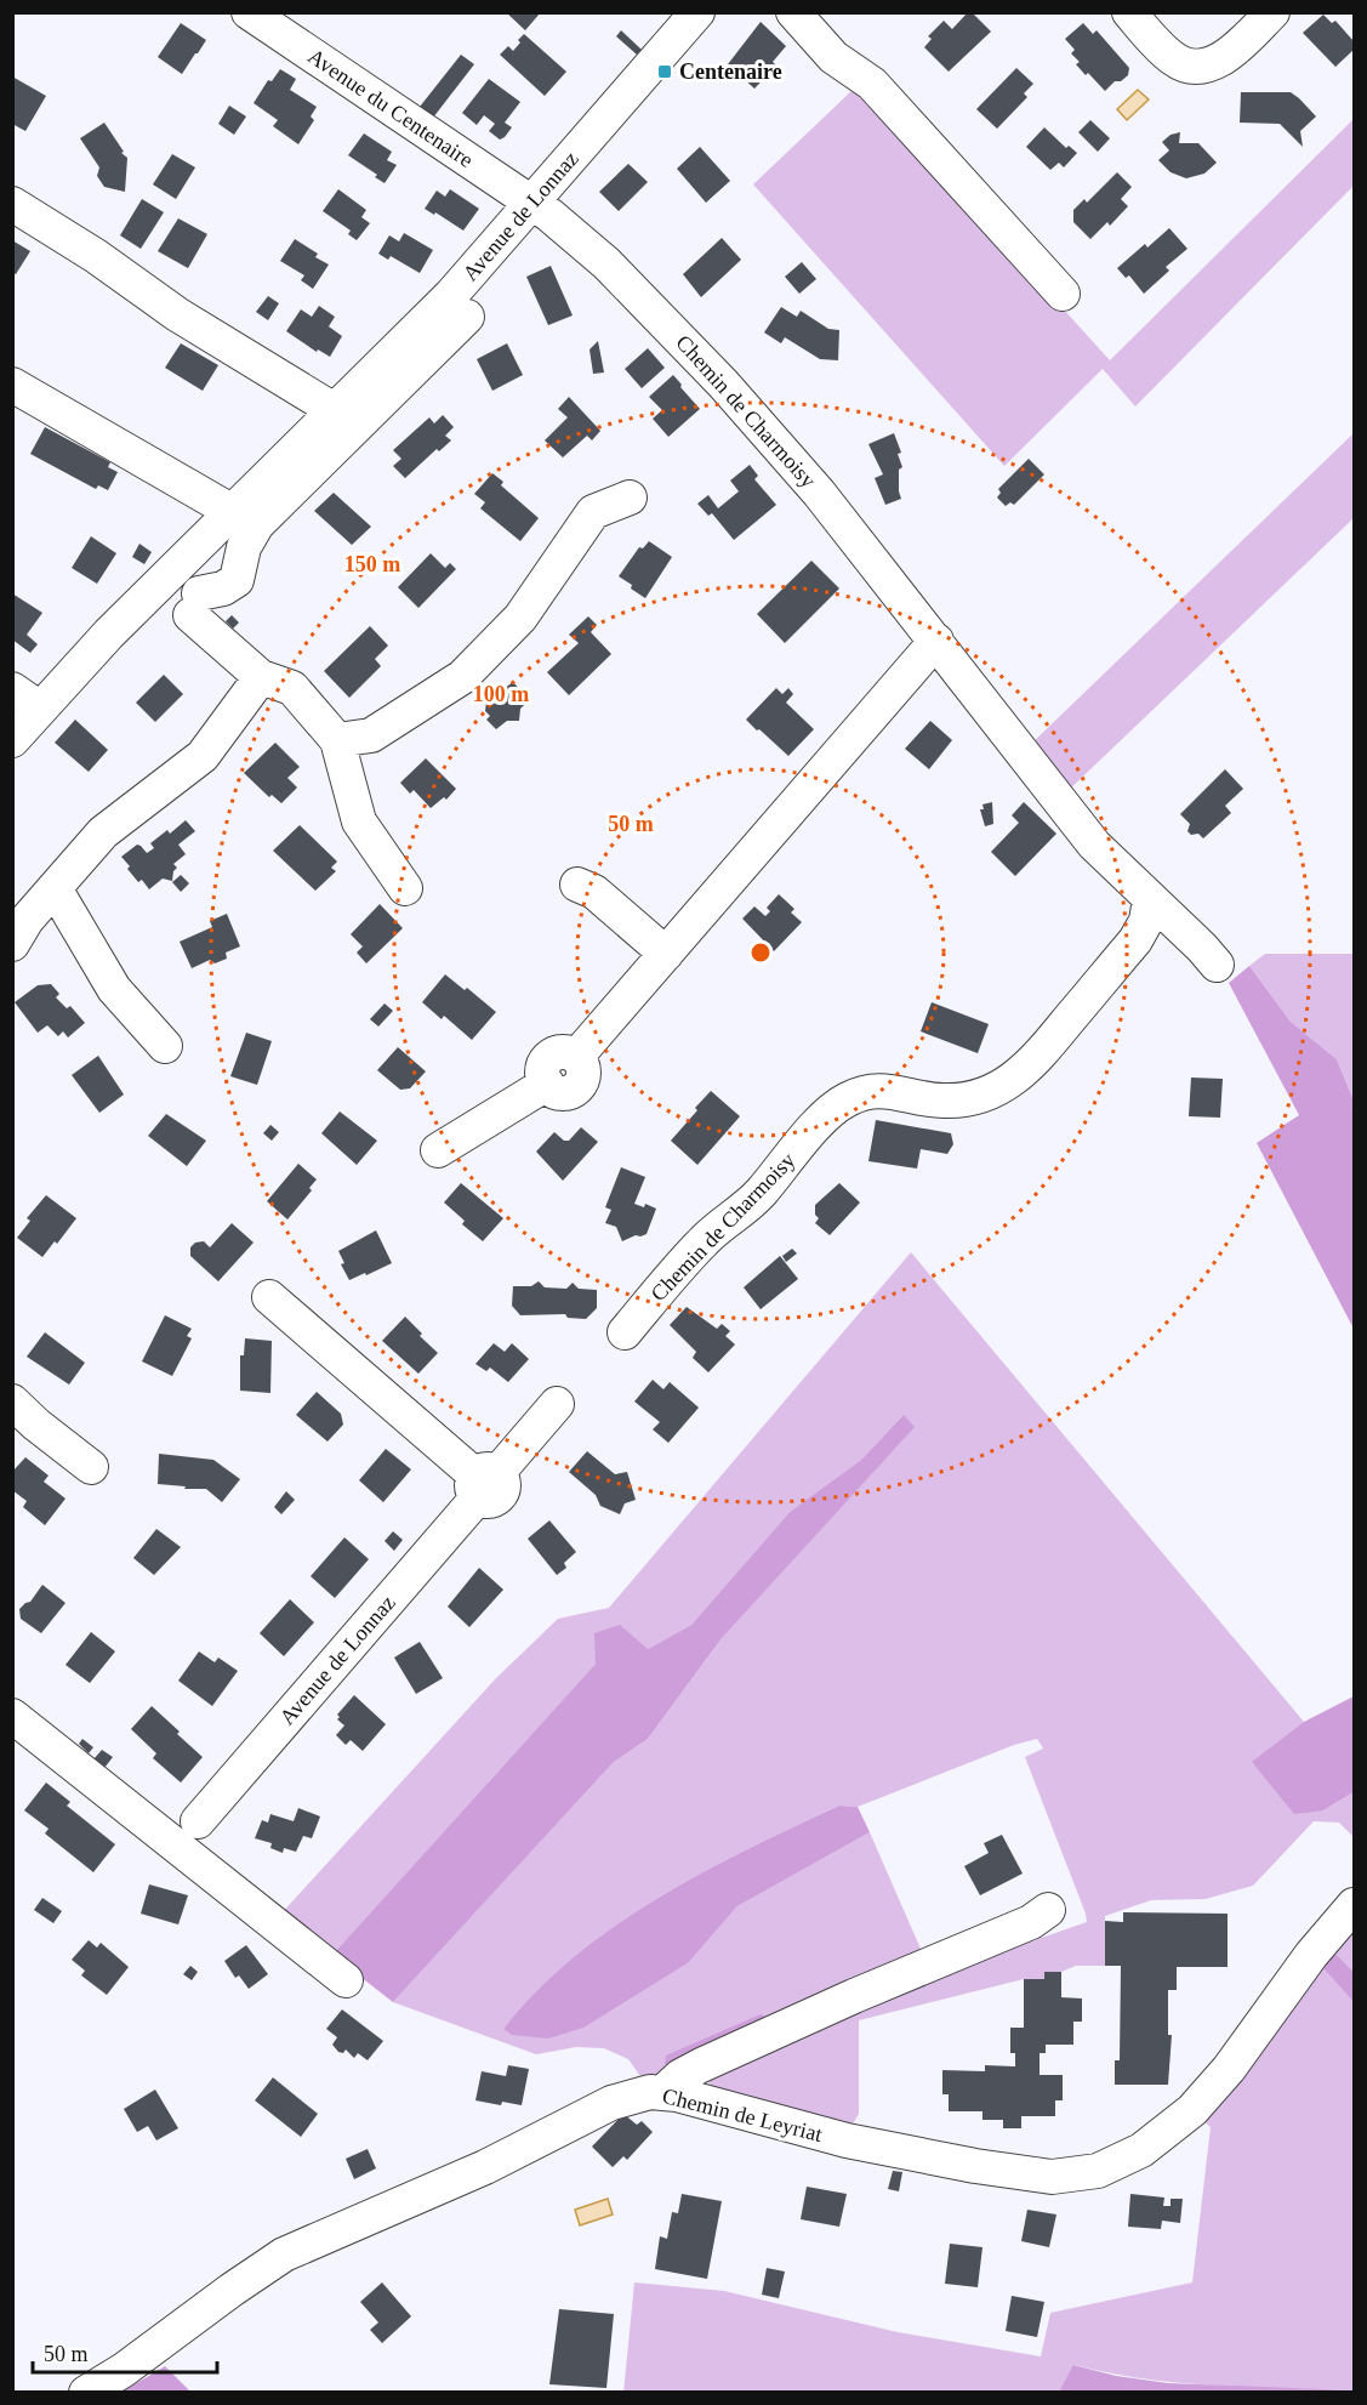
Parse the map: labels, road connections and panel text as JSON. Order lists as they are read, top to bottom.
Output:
{
  "streets": {
    "street": [
      "Avenue du Centenaire",
      "Avenue de Lonnaz",
      "Chemin de Charmoisy",
      "Chemin de Leyriat"
    ]
  },
  "crossings": [
    ["Avenue du Centenaire", "Avenue de Lonnaz"],
    ["Avenue du Centenaire", "Chemin de Charmoisy"],
    ["Avenue de Lonnaz", "Chemin de Charmoisy"]
  ],
  "places": {
    "transit": ["Centenaire"]
  },
  "scale_bar": "50 m",
  "rings": ["150 m", "100 m", "50 m"]
}
